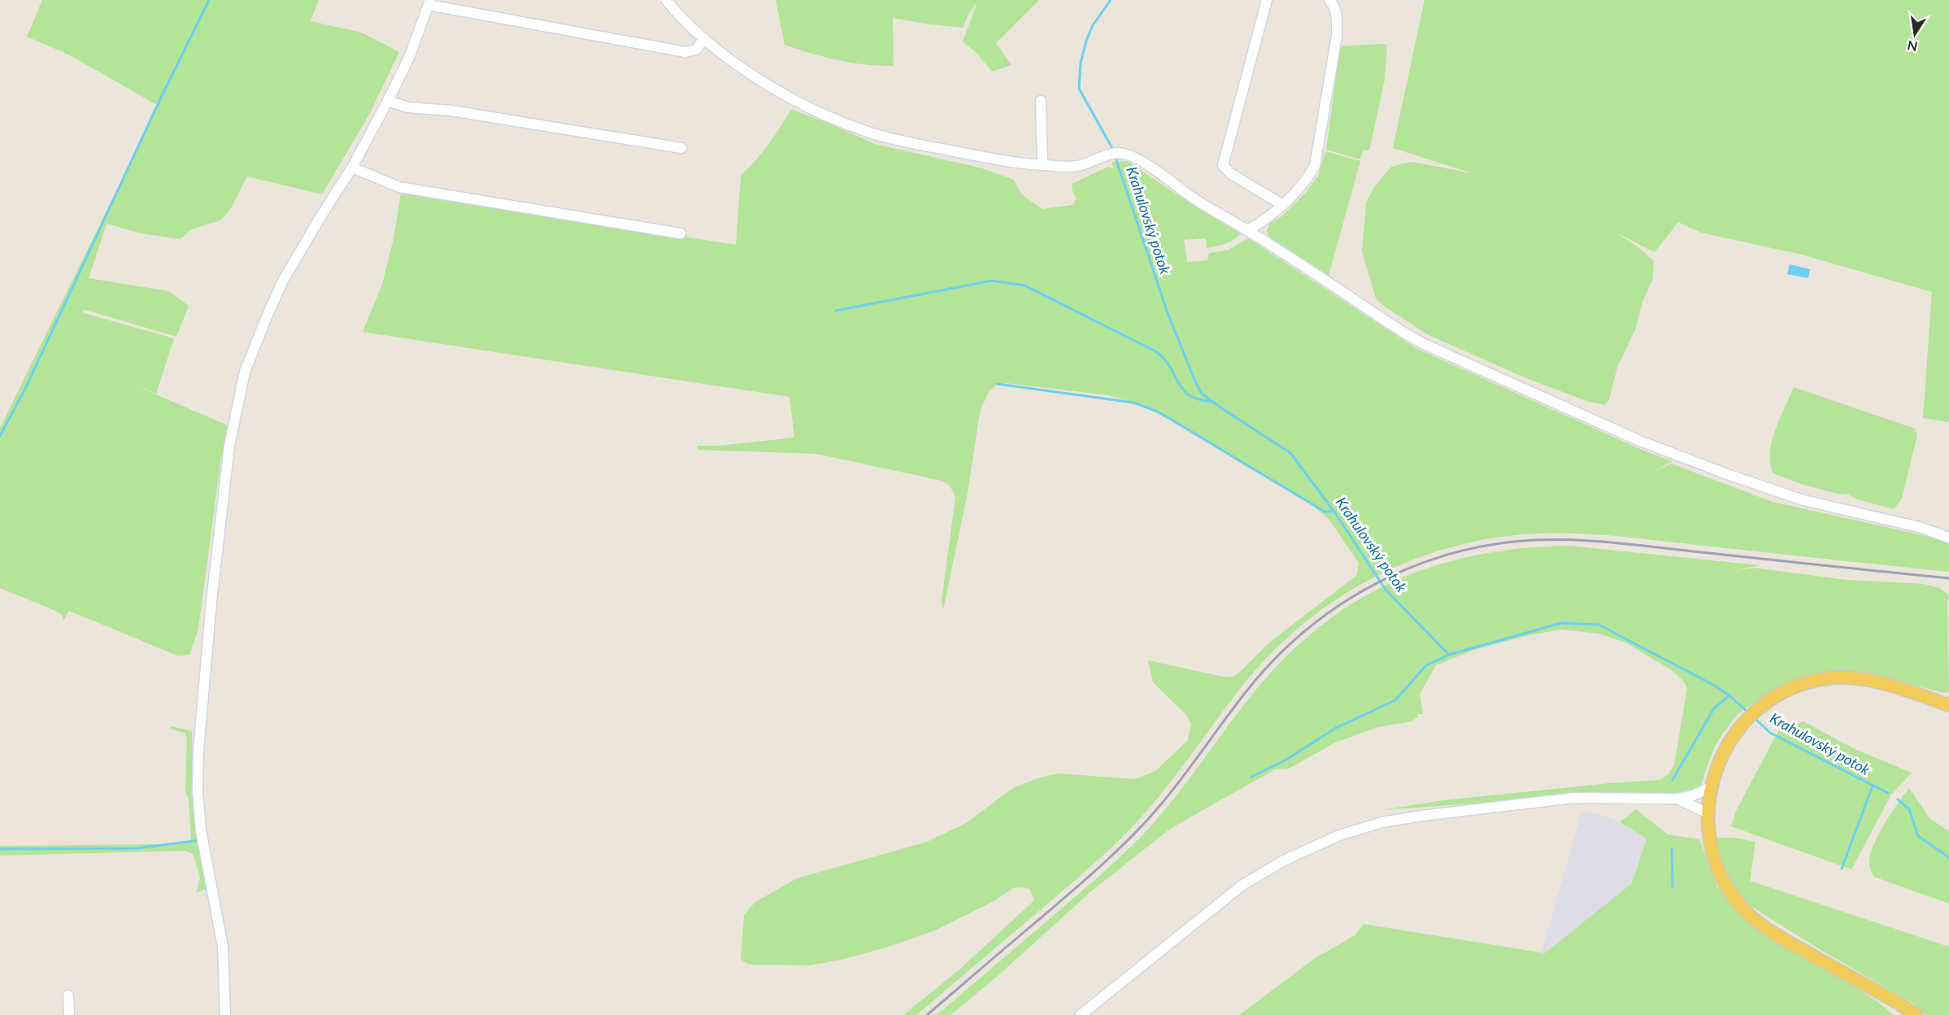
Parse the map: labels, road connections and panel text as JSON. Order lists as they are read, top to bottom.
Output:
{
  "water": ["Krahulovský potok"],
  "north": "bottom"
}
